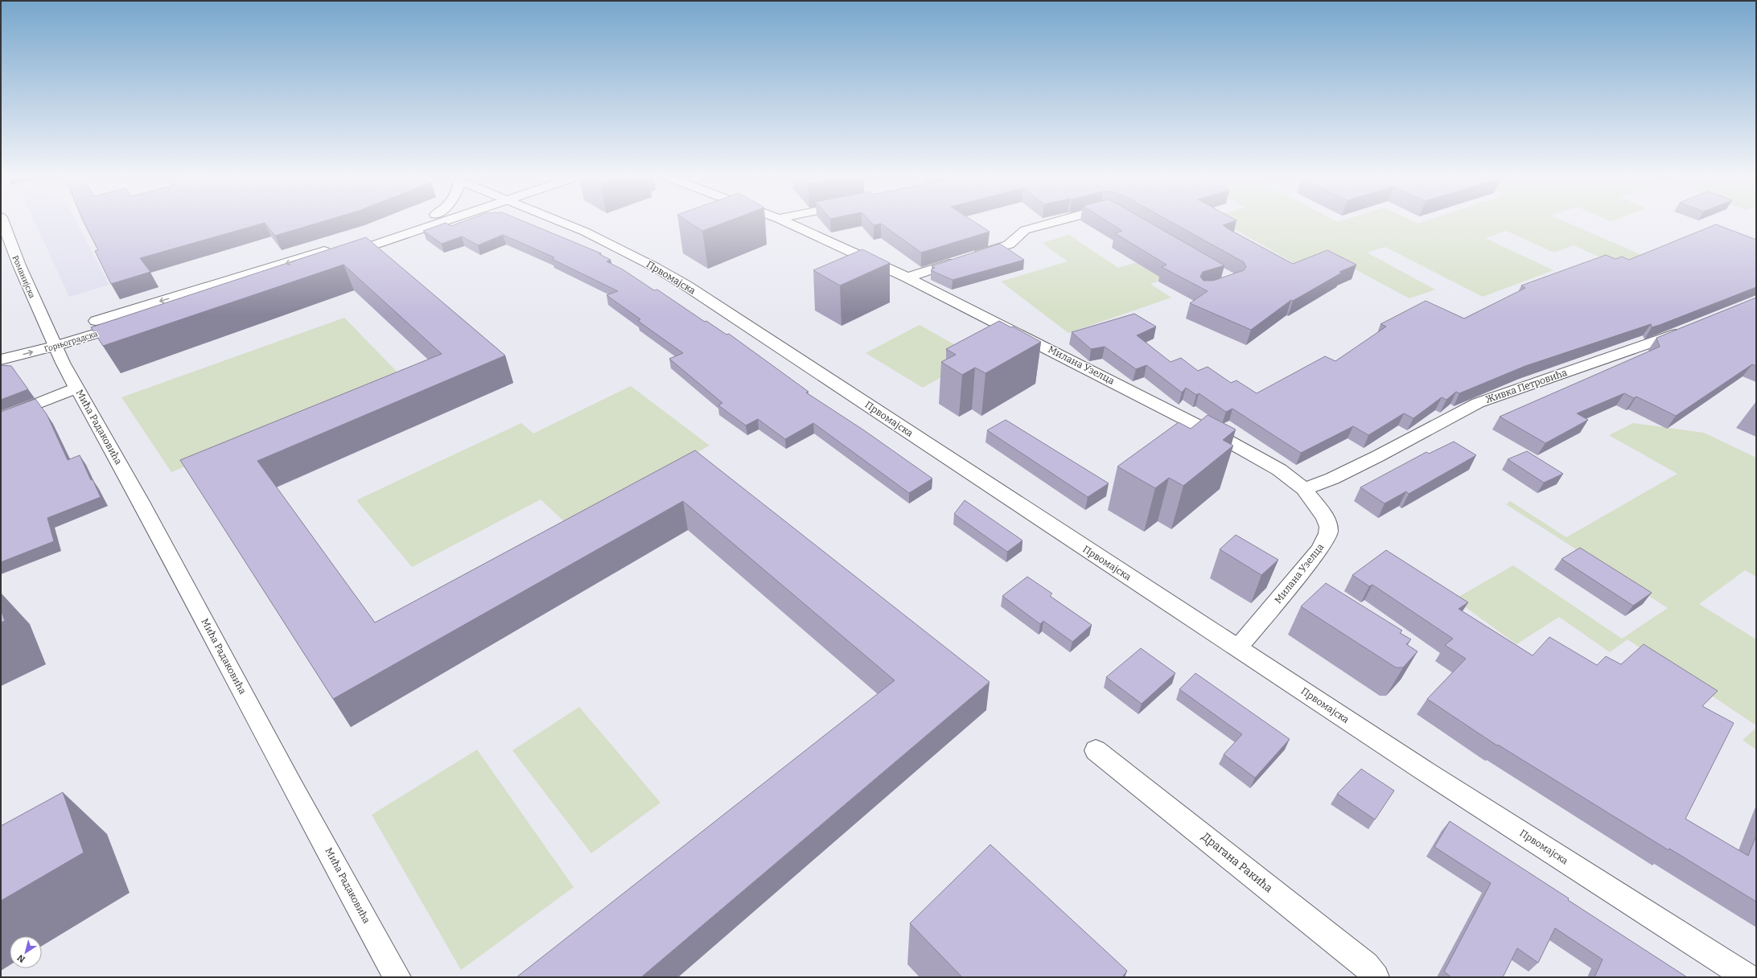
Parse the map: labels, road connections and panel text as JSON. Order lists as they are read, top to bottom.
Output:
{
  "streets": {
    "street": [
      "Романијска",
      "Првомајска",
      "Горњоградска",
      "Милана Узелца",
      "Живка Петровића",
      "Мића Радаковића",
      "Драгана Ракића"
    ]
  },
  "crossings": [
    ["Романијска", "Горњоградска"],
    ["Романијска", "Мића Радаковића"],
    ["Првомајска", "Милана Узелца"],
    ["Горњоградска", "Мића Радаковића"],
    ["Милана Узелца", "Живка Петровића"]
  ],
  "north": "bottom left"
}
